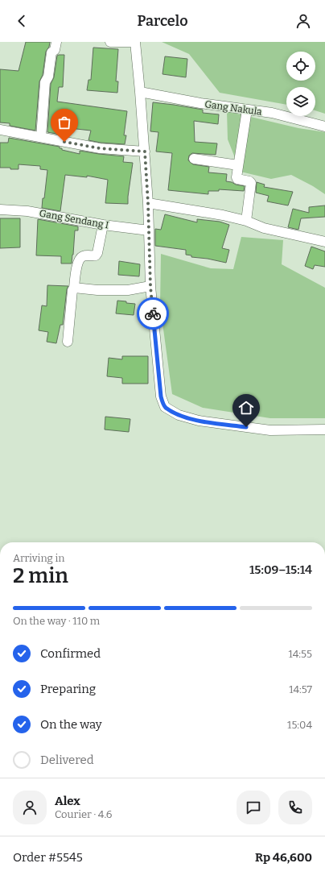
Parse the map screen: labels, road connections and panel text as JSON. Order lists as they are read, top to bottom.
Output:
{
  "streets": {
    "street": ["Gang Nakula", "Gang Sendang I"]
  },
  "page": {
    "header": "Parcelo",
    "heading": ["2 min", "Arriving in", "15:09–15:14"],
    "panel": [
      "Alex",
      "Courier · 4.6",
      "Order #5545",
      "Rp 46,600"
    ],
    "bar": "On the way · 110 m",
    "list": [
      ["Confirmed", "14:55"],
      ["Preparing", "14:57"],
      ["On the way", "15:04"],
      "Delivered"
    ]
  }
}
